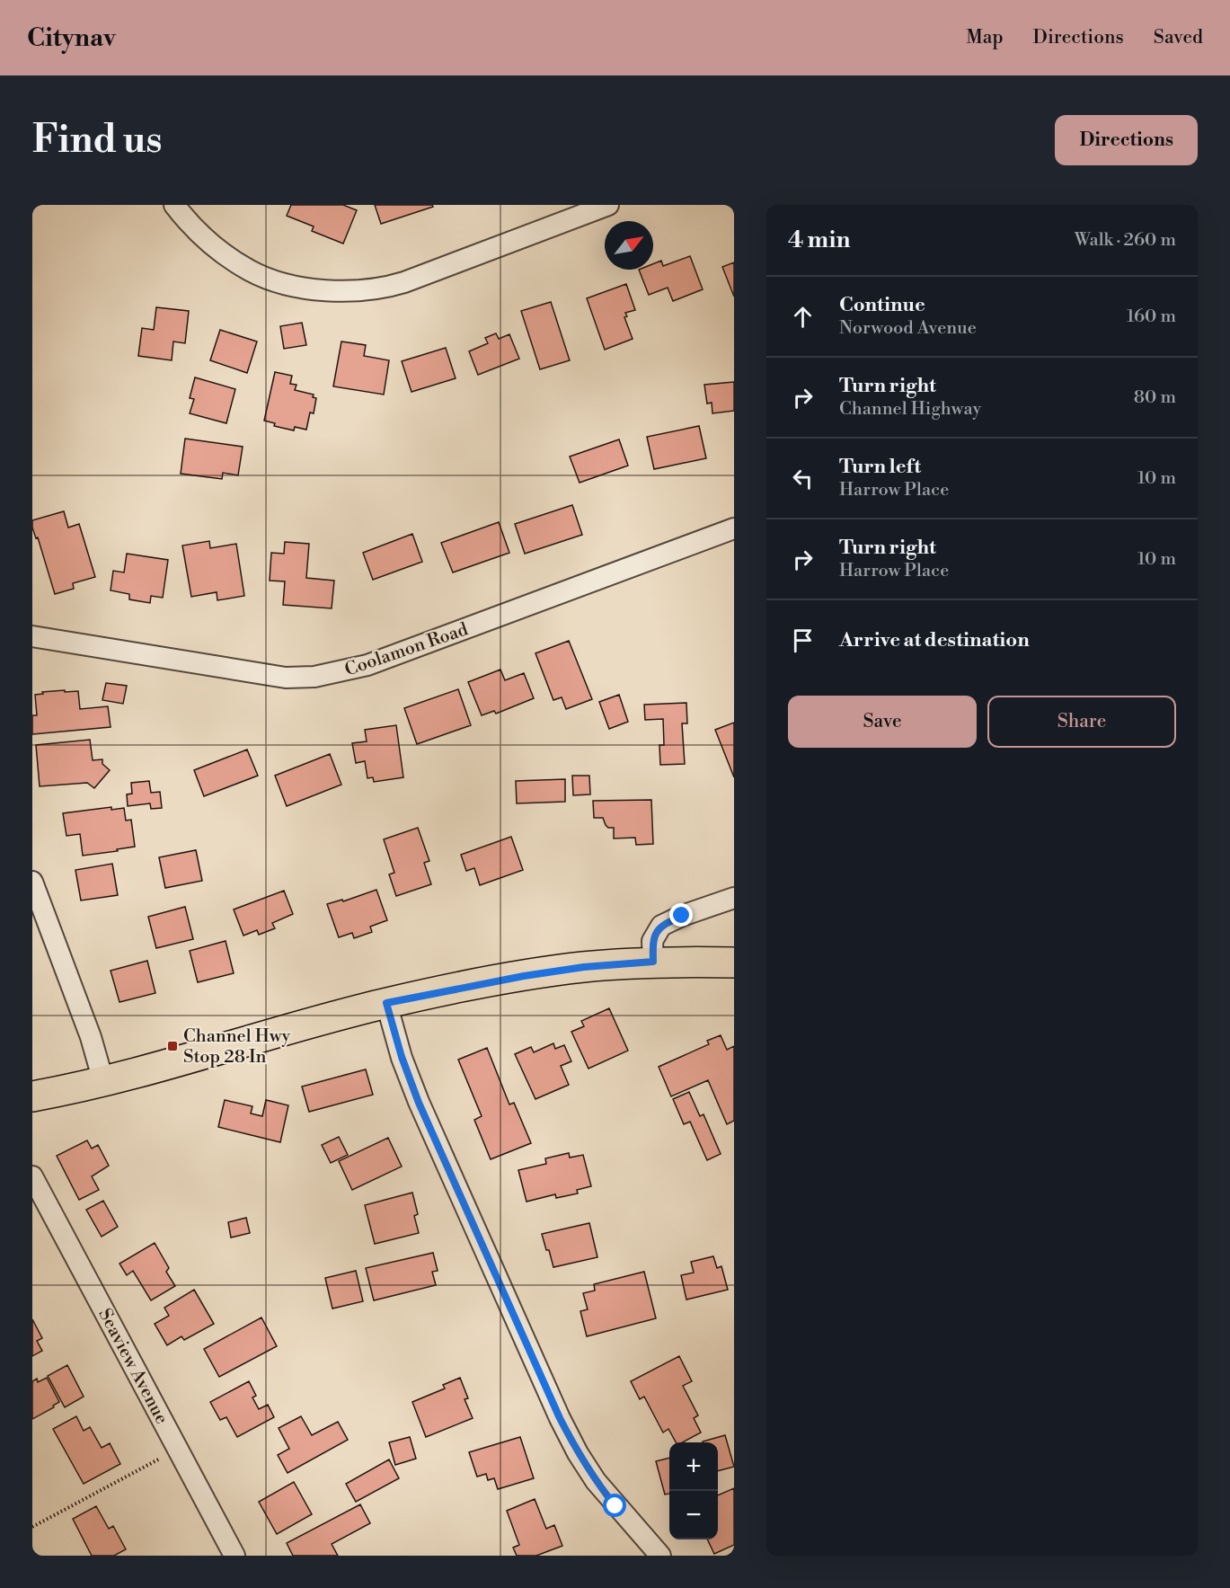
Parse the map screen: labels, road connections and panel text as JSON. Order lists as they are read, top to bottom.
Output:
{
  "streets": {
    "street": ["Coolamon Road", "Seaview Avenue"]
  },
  "places": {
    "transit": ["Channel Hwy Stop 28 In"]
  },
  "north": "top right",
  "page": {
    "header": "Citynav",
    "nav": ["Map", "Directions", "Saved"],
    "buttons": [
      "Directions",
      ["Save", "Share"]
    ],
    "title": "Find us",
    "heading": ["4 min", "Walk · 260 m"],
    "list": [
      ["Continue", "Norwood Avenue", "160 m"],
      ["Turn right", "Channel Highway", "80 m"],
      ["Turn left", "Harrow Place", "10 m"],
      ["Turn right", "Harrow Place", "10 m"],
      "Arrive at destination"
    ],
    "map_buttons": ["+", "−"]
  }
}
